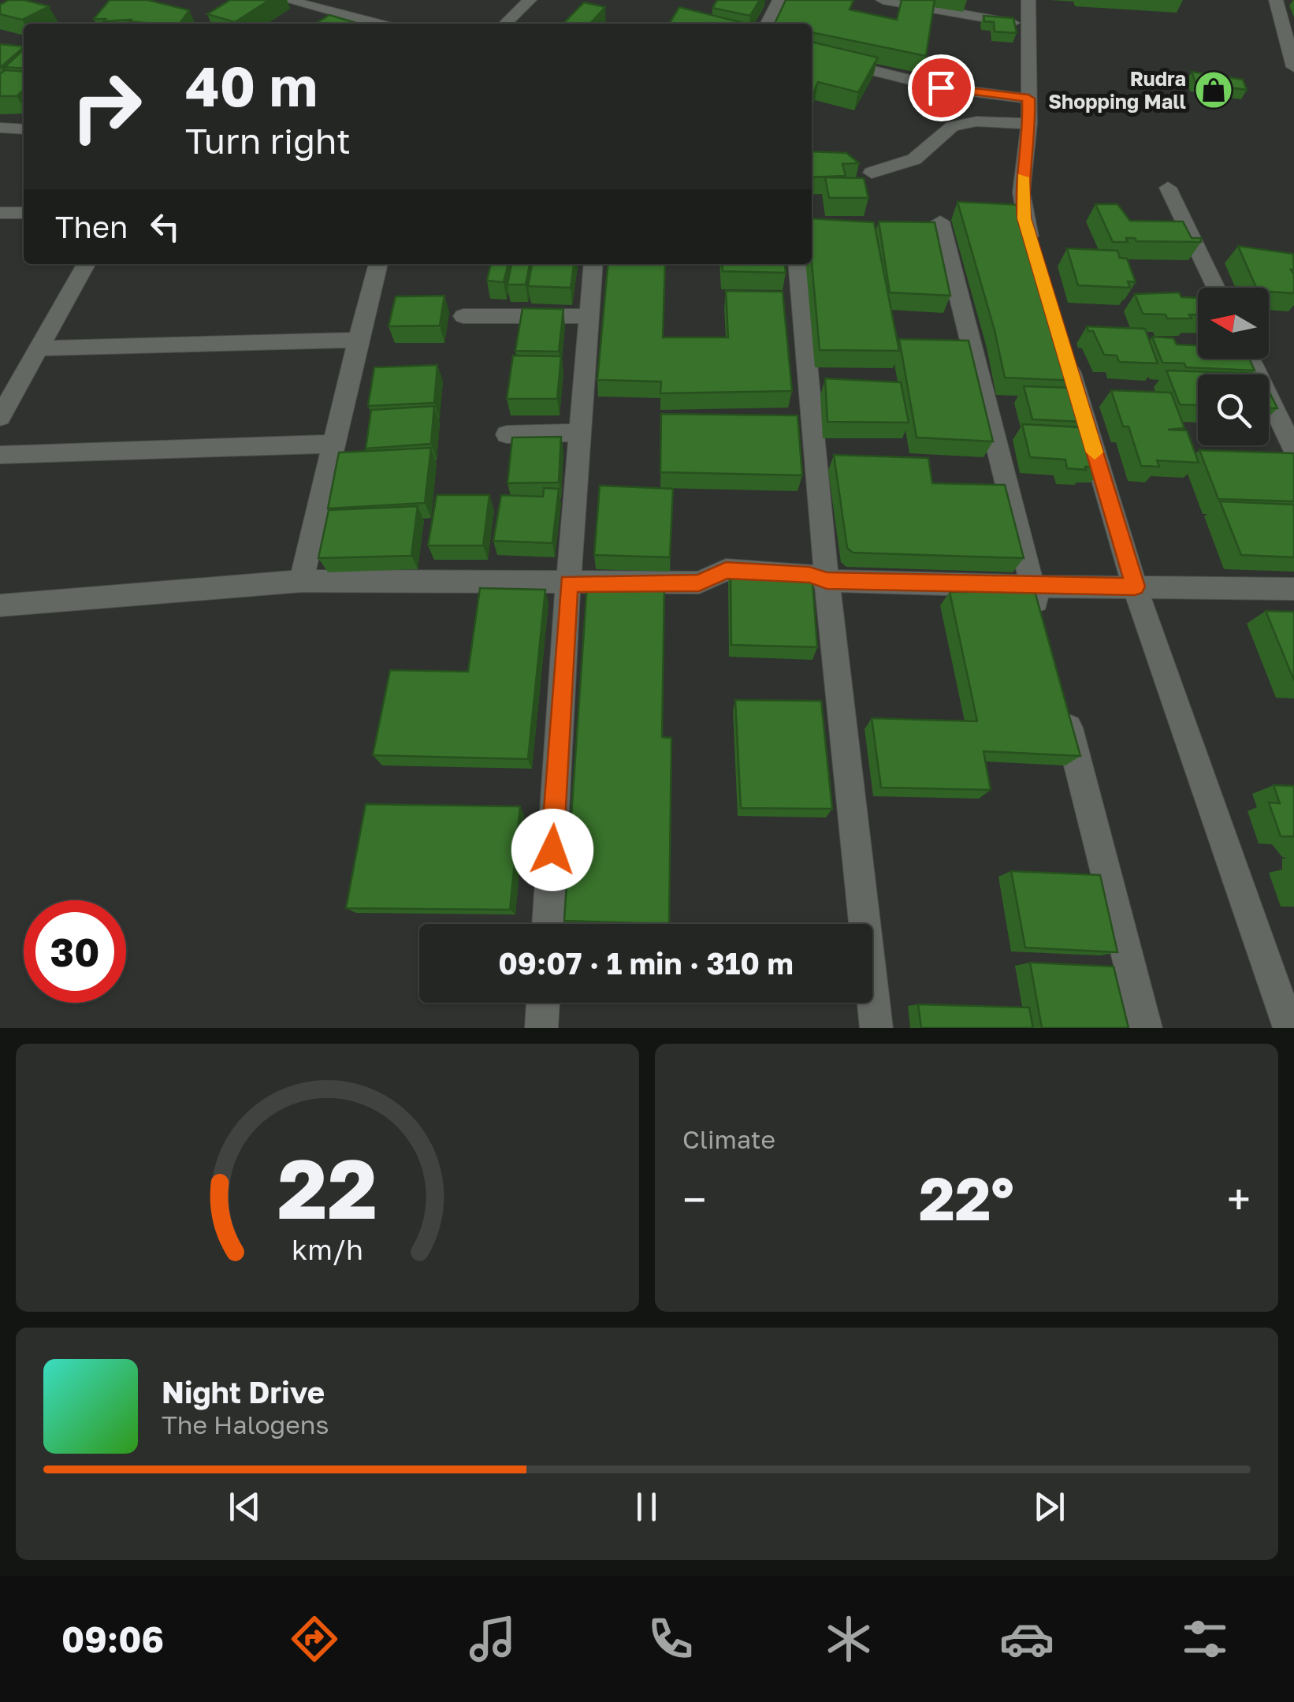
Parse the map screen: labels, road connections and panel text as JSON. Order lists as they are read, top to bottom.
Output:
{
  "places": {
    "shop": ["Rudra Shopping Mall"]
  },
  "north": "left",
  "page": {
    "turn": ["40 m", "Turn right"],
    "then": "Then",
    "limit": "30",
    "trip": "09:07 · 1 min · 310 m",
    "tile": "Climate",
    "heat": ["−", "22°", "+"],
    "song": ["Night Drive", "The Halogens"],
    "tabs": "09:06",
    "gauge": ["22", "km/h"]
  }
}
